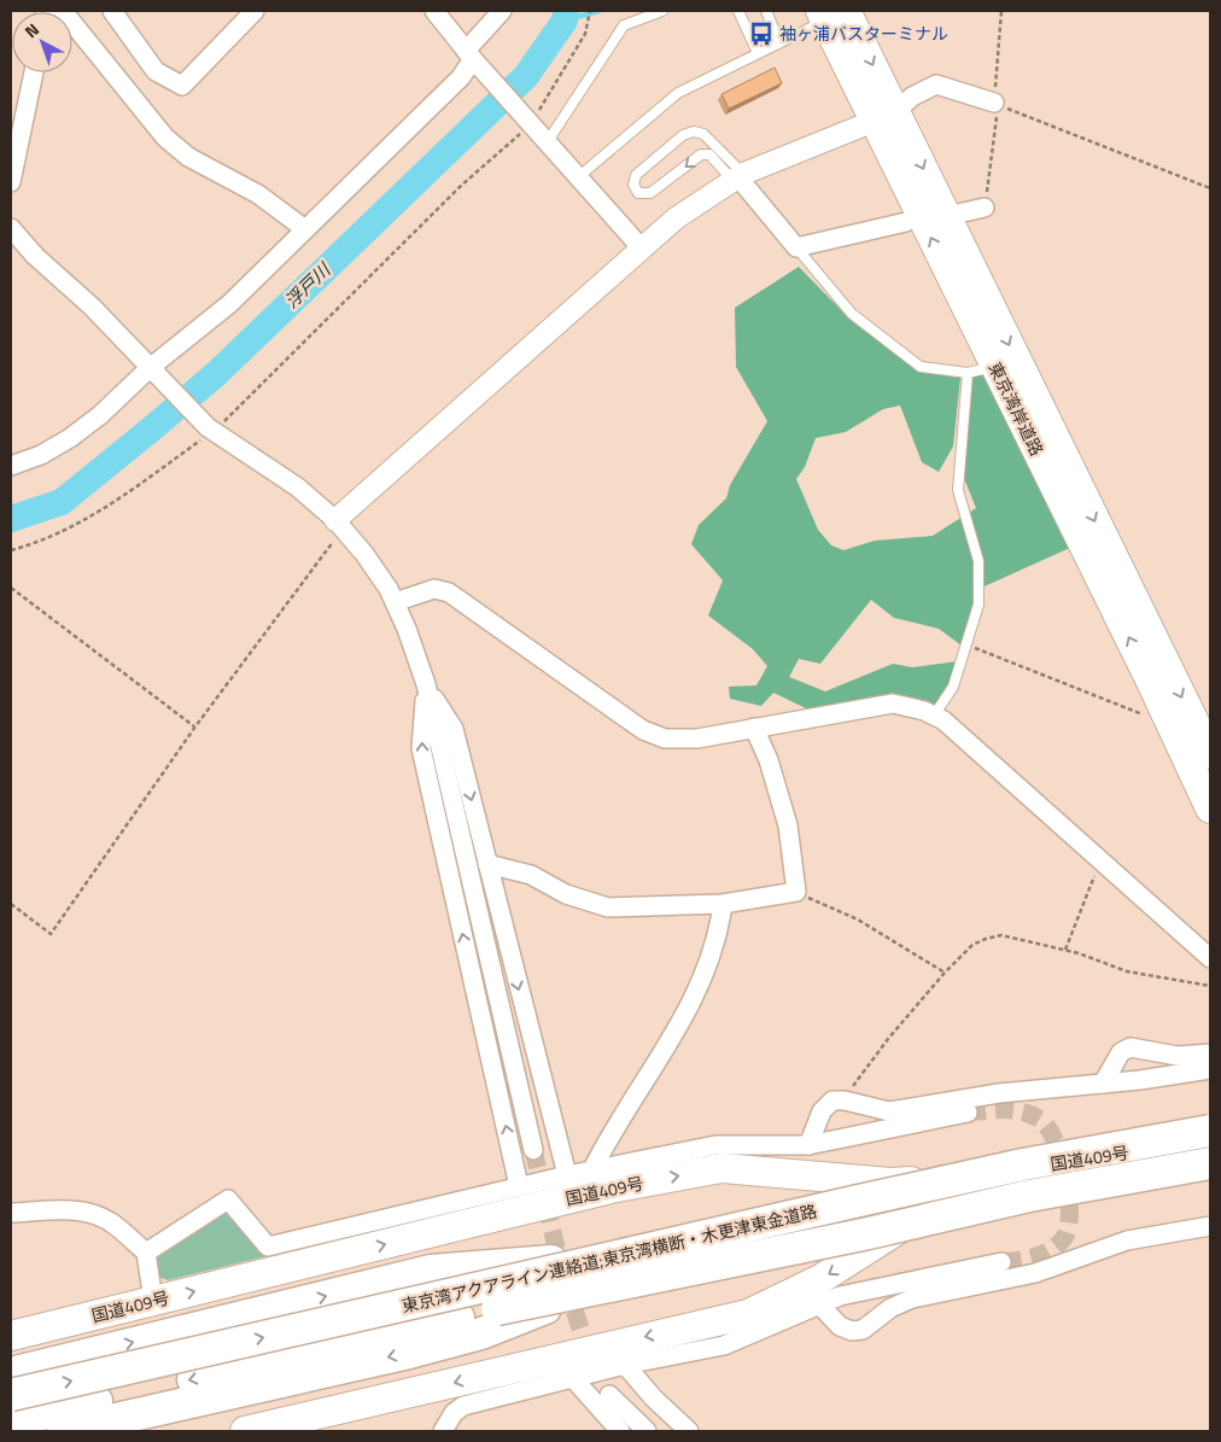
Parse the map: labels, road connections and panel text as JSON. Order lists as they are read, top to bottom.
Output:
{
  "streets": {
    "highway": ["東京湾岸道路", "国道409号", "東京湾アクアライン連絡道;東京湾横断・木更津東金道路"]
  },
  "crossings": [
    ["国道409号", "東京湾アクアライン連絡道;東京湾横断・木更津東金道路"]
  ],
  "water": ["浮戸川"],
  "places": {
    "bus stop": ["袖ヶ浦バスターミナル"]
  },
  "north": "top left"
}
